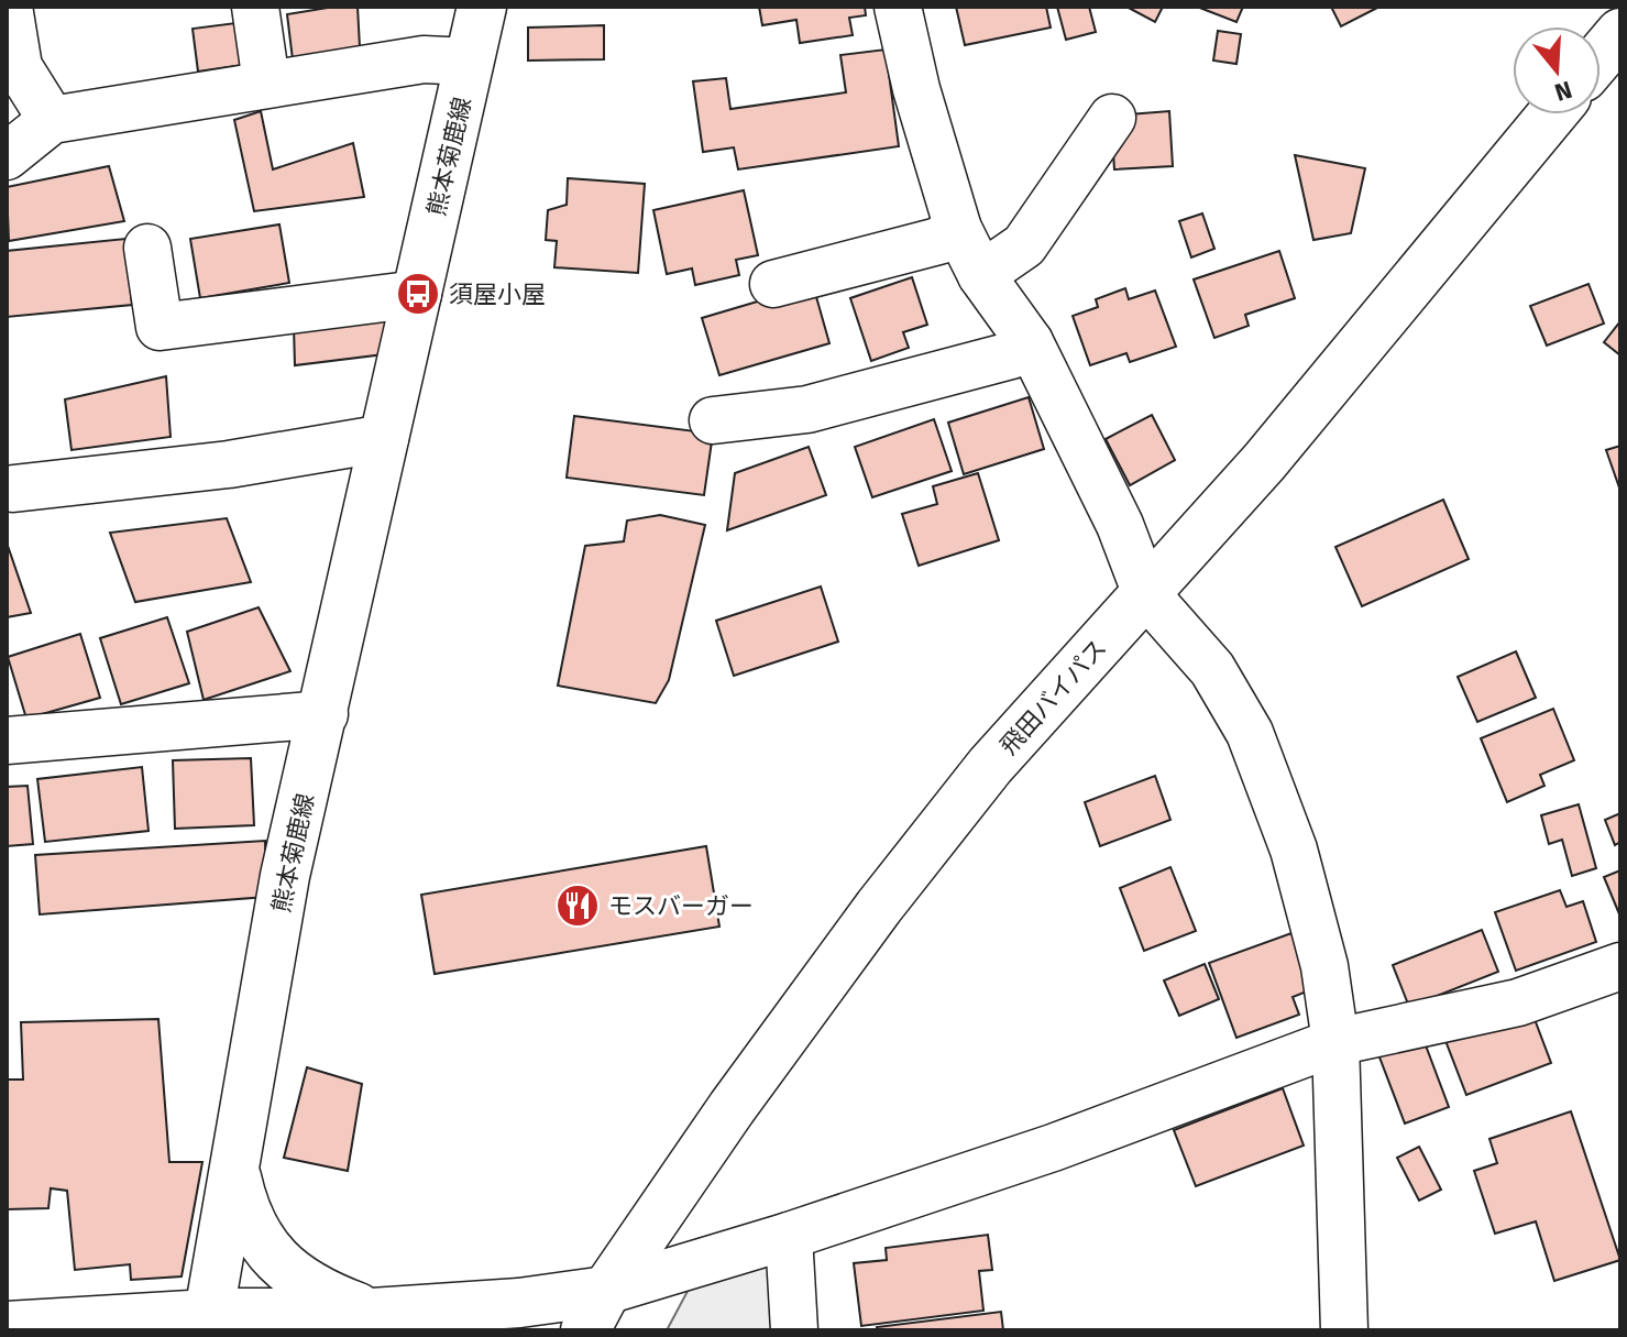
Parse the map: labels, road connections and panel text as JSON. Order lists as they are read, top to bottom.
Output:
{
  "streets": {
    "main road": ["熊本菊鹿線", "飛田バイパス"]
  },
  "places": {
    "bus stop": ["須屋小屋"],
    "restaurant": ["モスバーガー"]
  },
  "north": "bottom"
}
